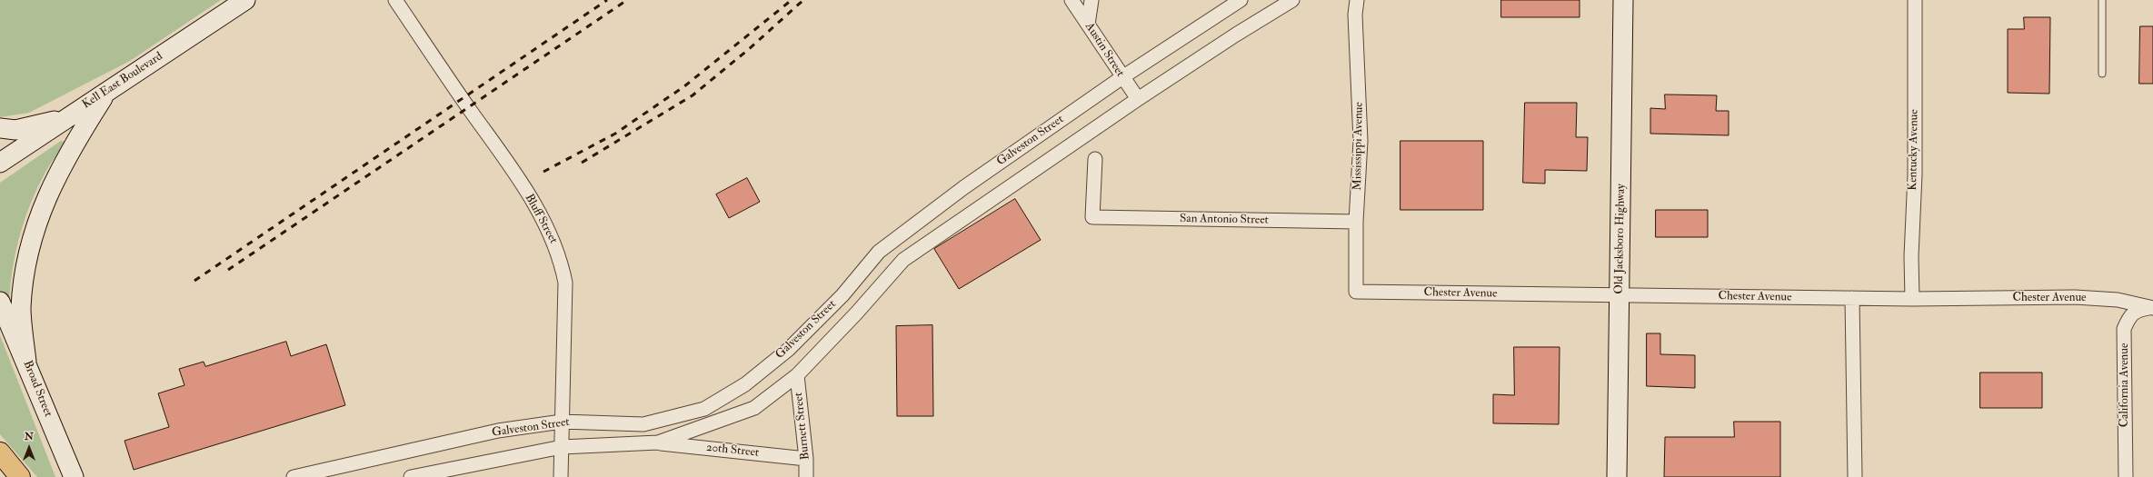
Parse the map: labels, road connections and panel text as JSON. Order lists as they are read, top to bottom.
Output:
{
  "streets": {
    "main road": ["Kell East Boulevard", "Old Jacksboro Highway", "Broad Street"],
    "street": [
      "Austin Street",
      "Galveston Street",
      "Mississippi Avenue",
      "Kentucky Avenue",
      "Bluff Street",
      "San Antonio Street",
      "Chester Avenue",
      "California Avenue",
      "Burnett Street",
      "20th Street"
    ]
  },
  "crossings": [
    ["Austin Street", "Galveston Street"],
    ["Galveston Street", "Bluff Street"],
    ["Galveston Street", "Burnett Street"],
    ["Galveston Street", "20th Street"],
    ["Mississippi Avenue", "San Antonio Street"],
    ["Mississippi Avenue", "Chester Avenue"],
    ["Kentucky Avenue", "Chester Avenue"],
    ["Old Jacksboro Highway", "Chester Avenue"],
    ["Chester Avenue", "California Avenue"],
    ["Burnett Street", "20th Street"]
  ],
  "north": "top"
}
